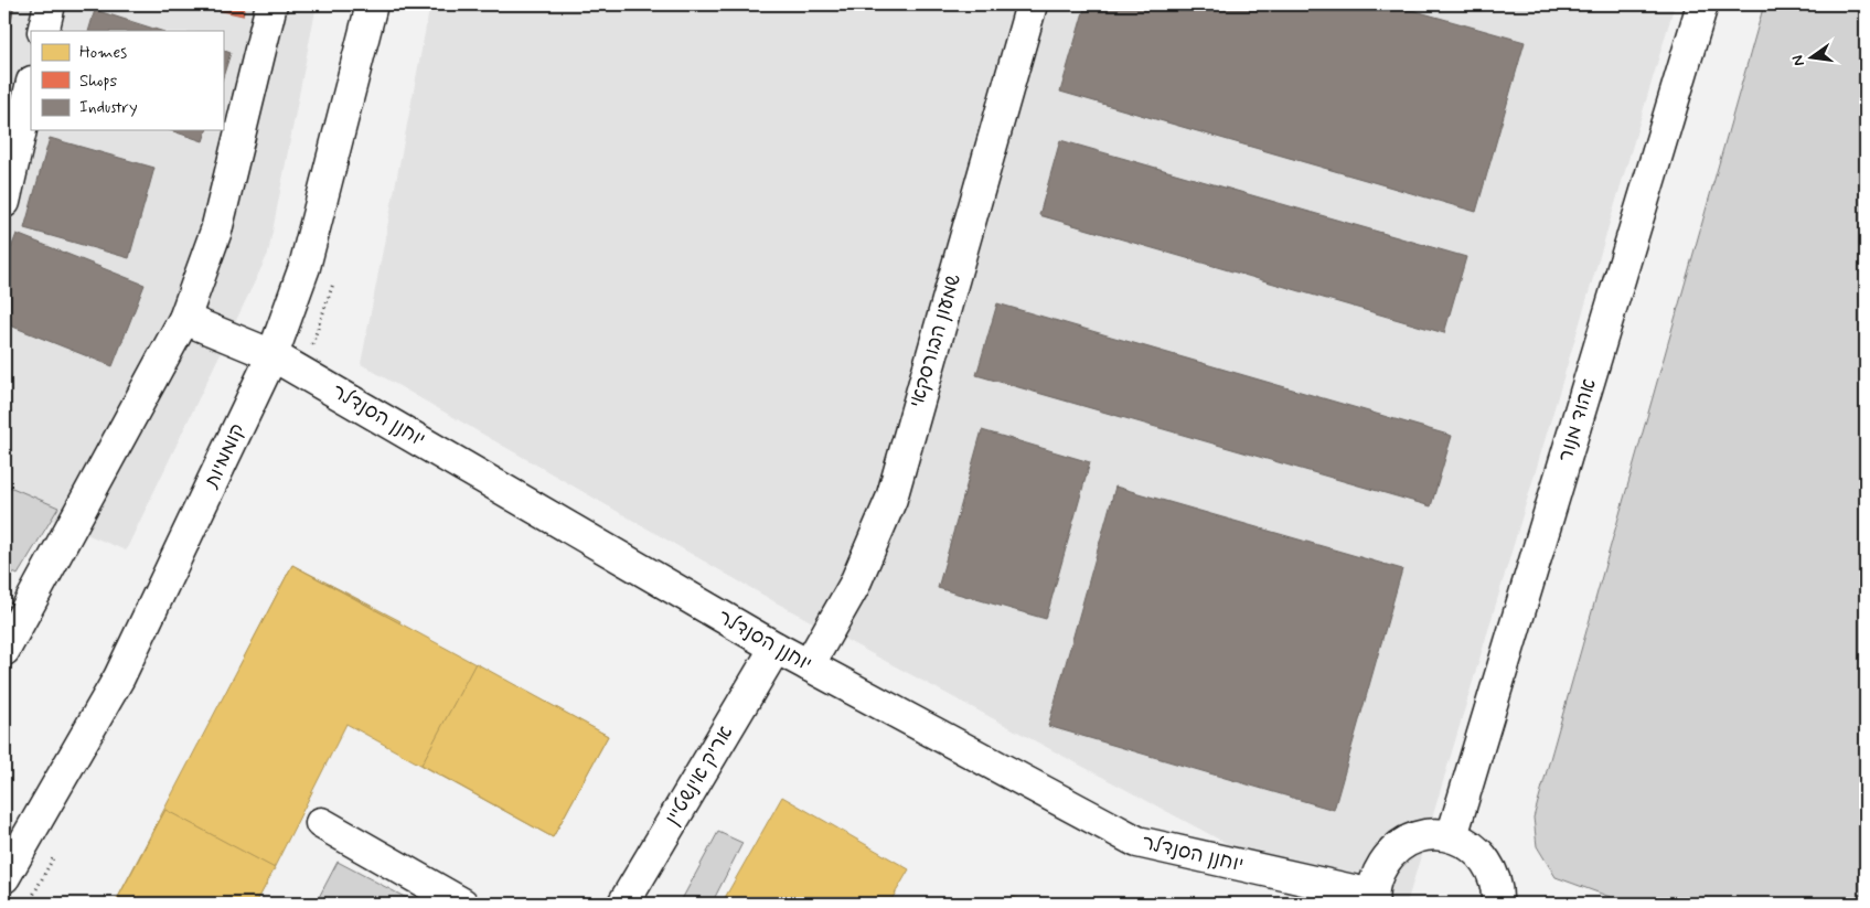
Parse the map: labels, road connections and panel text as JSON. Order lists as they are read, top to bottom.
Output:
{
  "streets": {
    "street": [
      "שמעון הבורסקאי",
      "יוחנן הסנדלר",
      "אהוד מנור",
      "קוממיות",
      "אריק אינשטיין"
    ]
  },
  "crossings": [
    ["שמעון הבורסקאי", "יוחנן הסנדלר"],
    ["יוחנן הסנדלר", "קוממיות"],
    ["יוחנן הסנדלר", "אריק אינשטיין"]
  ],
  "legend": ["Homes", "Shops", "Industry"],
  "north": "left"
}
